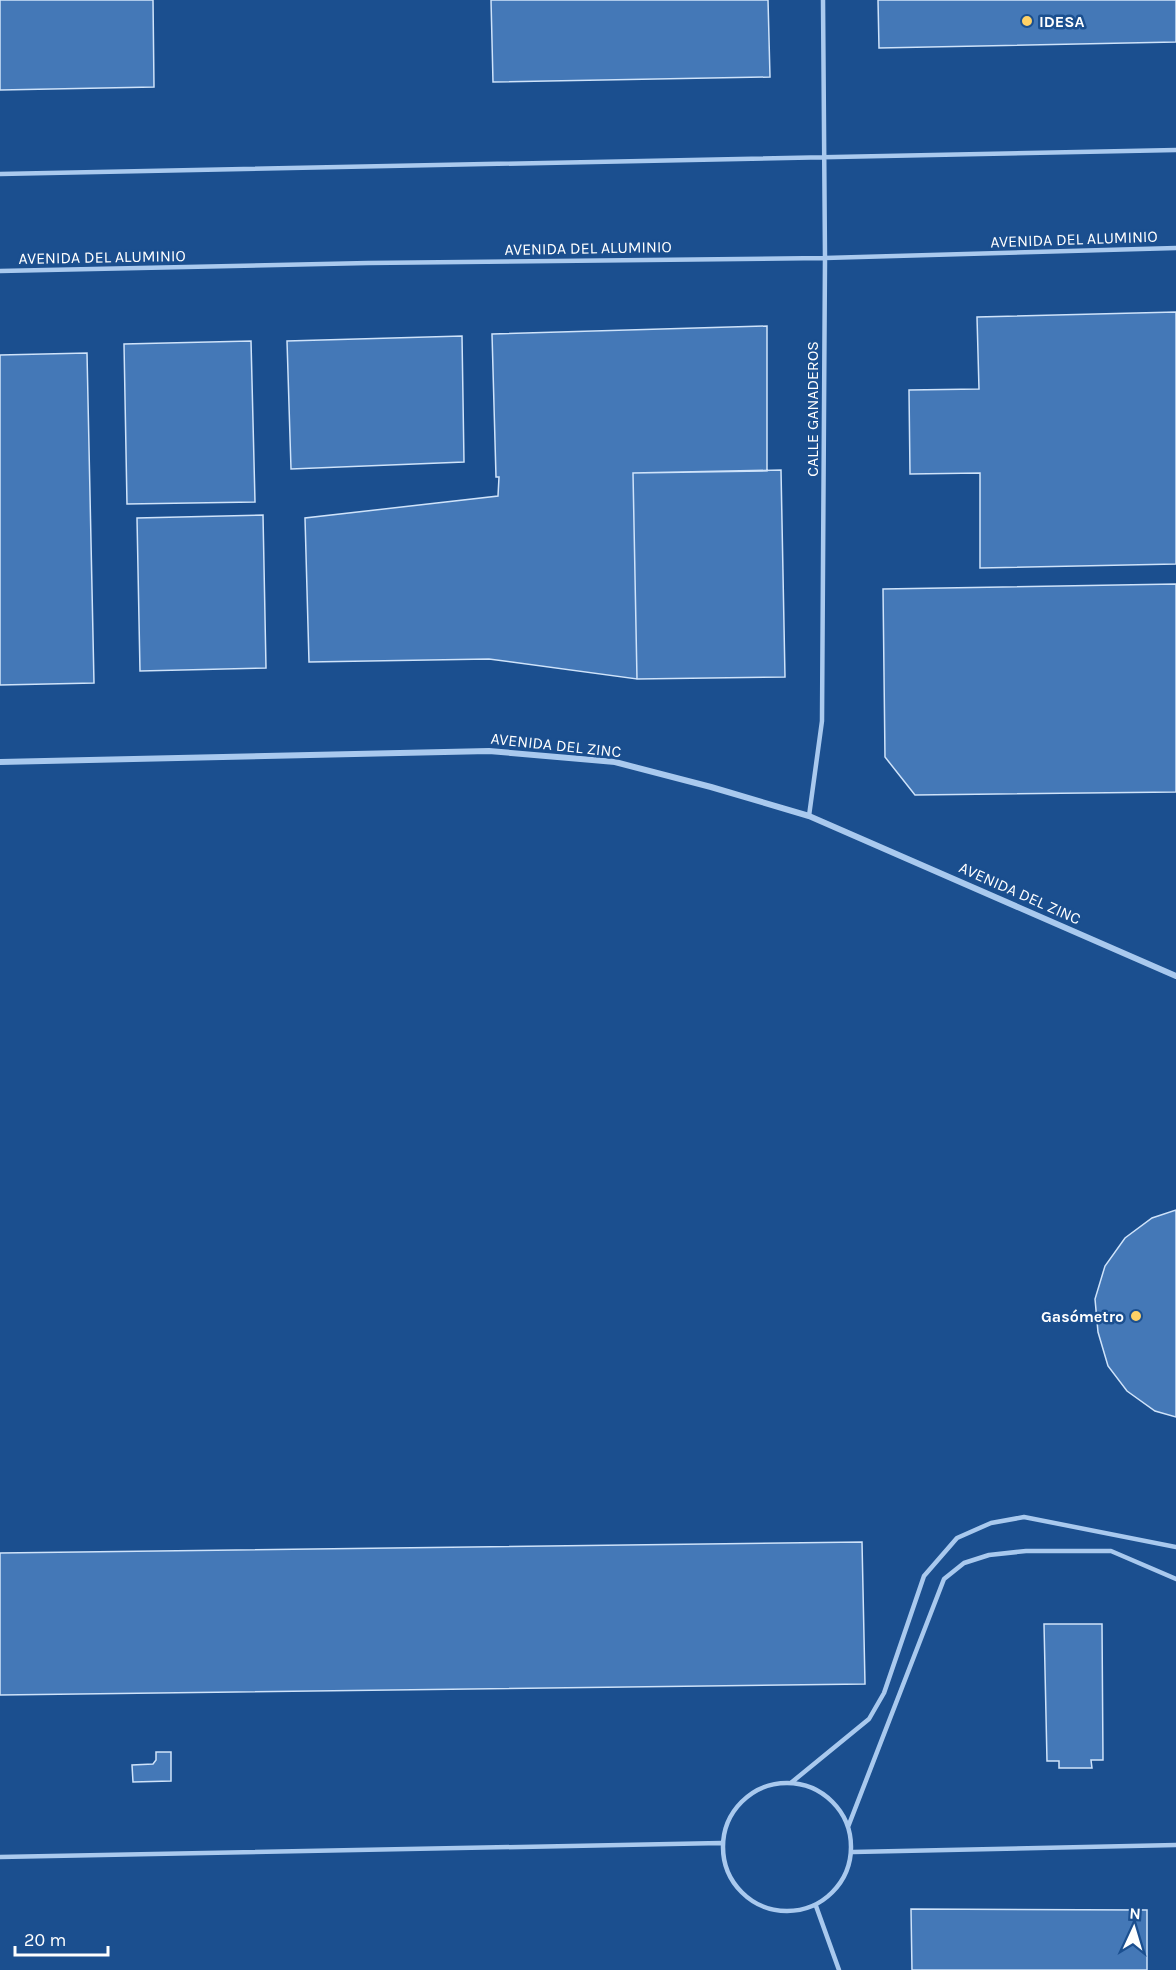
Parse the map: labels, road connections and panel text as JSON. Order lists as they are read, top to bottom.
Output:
{
  "streets": {
    "street": ["AVENIDA DEL ZINC"],
    "lane": ["AVENIDA DEL ALUMINIO", "CALLE GANADEROS"]
  },
  "crossings": [
    ["AVENIDA DEL ALUMINIO", "CALLE GANADEROS"],
    ["CALLE GANADEROS", "AVENIDA DEL ZINC"]
  ],
  "places": ["IDESA", "Gasómetro"],
  "scale_bar": "20 m",
  "north": "top"
}
